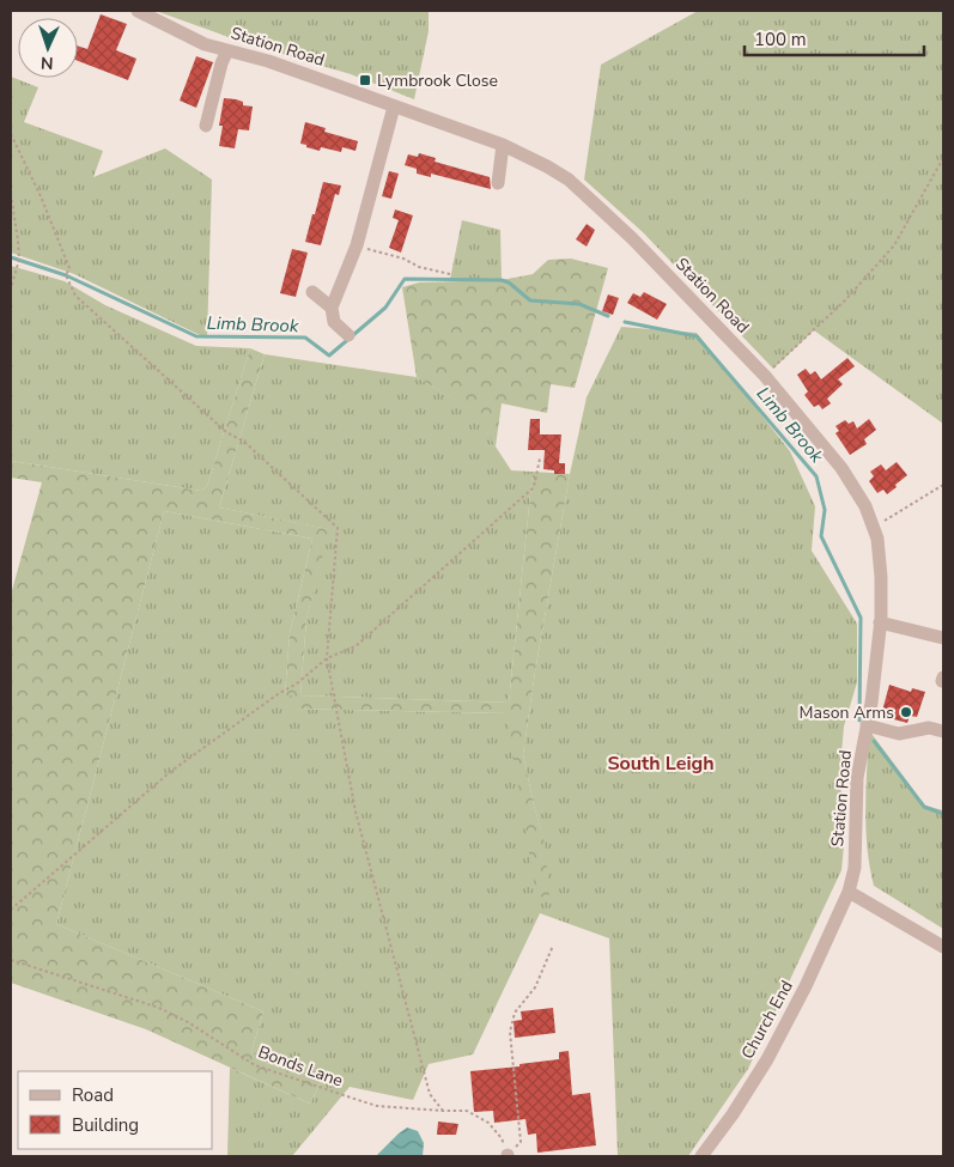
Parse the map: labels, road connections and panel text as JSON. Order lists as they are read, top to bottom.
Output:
{
  "streets": {
    "street": ["Station Road", "Church End"],
    "path": ["Bonds Lane"]
  },
  "crossings": [
    ["Station Road", "Church End"]
  ],
  "districts": ["South Leigh"],
  "water": ["Limb Brook"],
  "places": {
    "transit": ["Lymbrook Close"],
    "other": ["Mason Arms"]
  },
  "legend": ["Road", "Building"],
  "scale_bar": "100 m",
  "north": "bottom"
}
